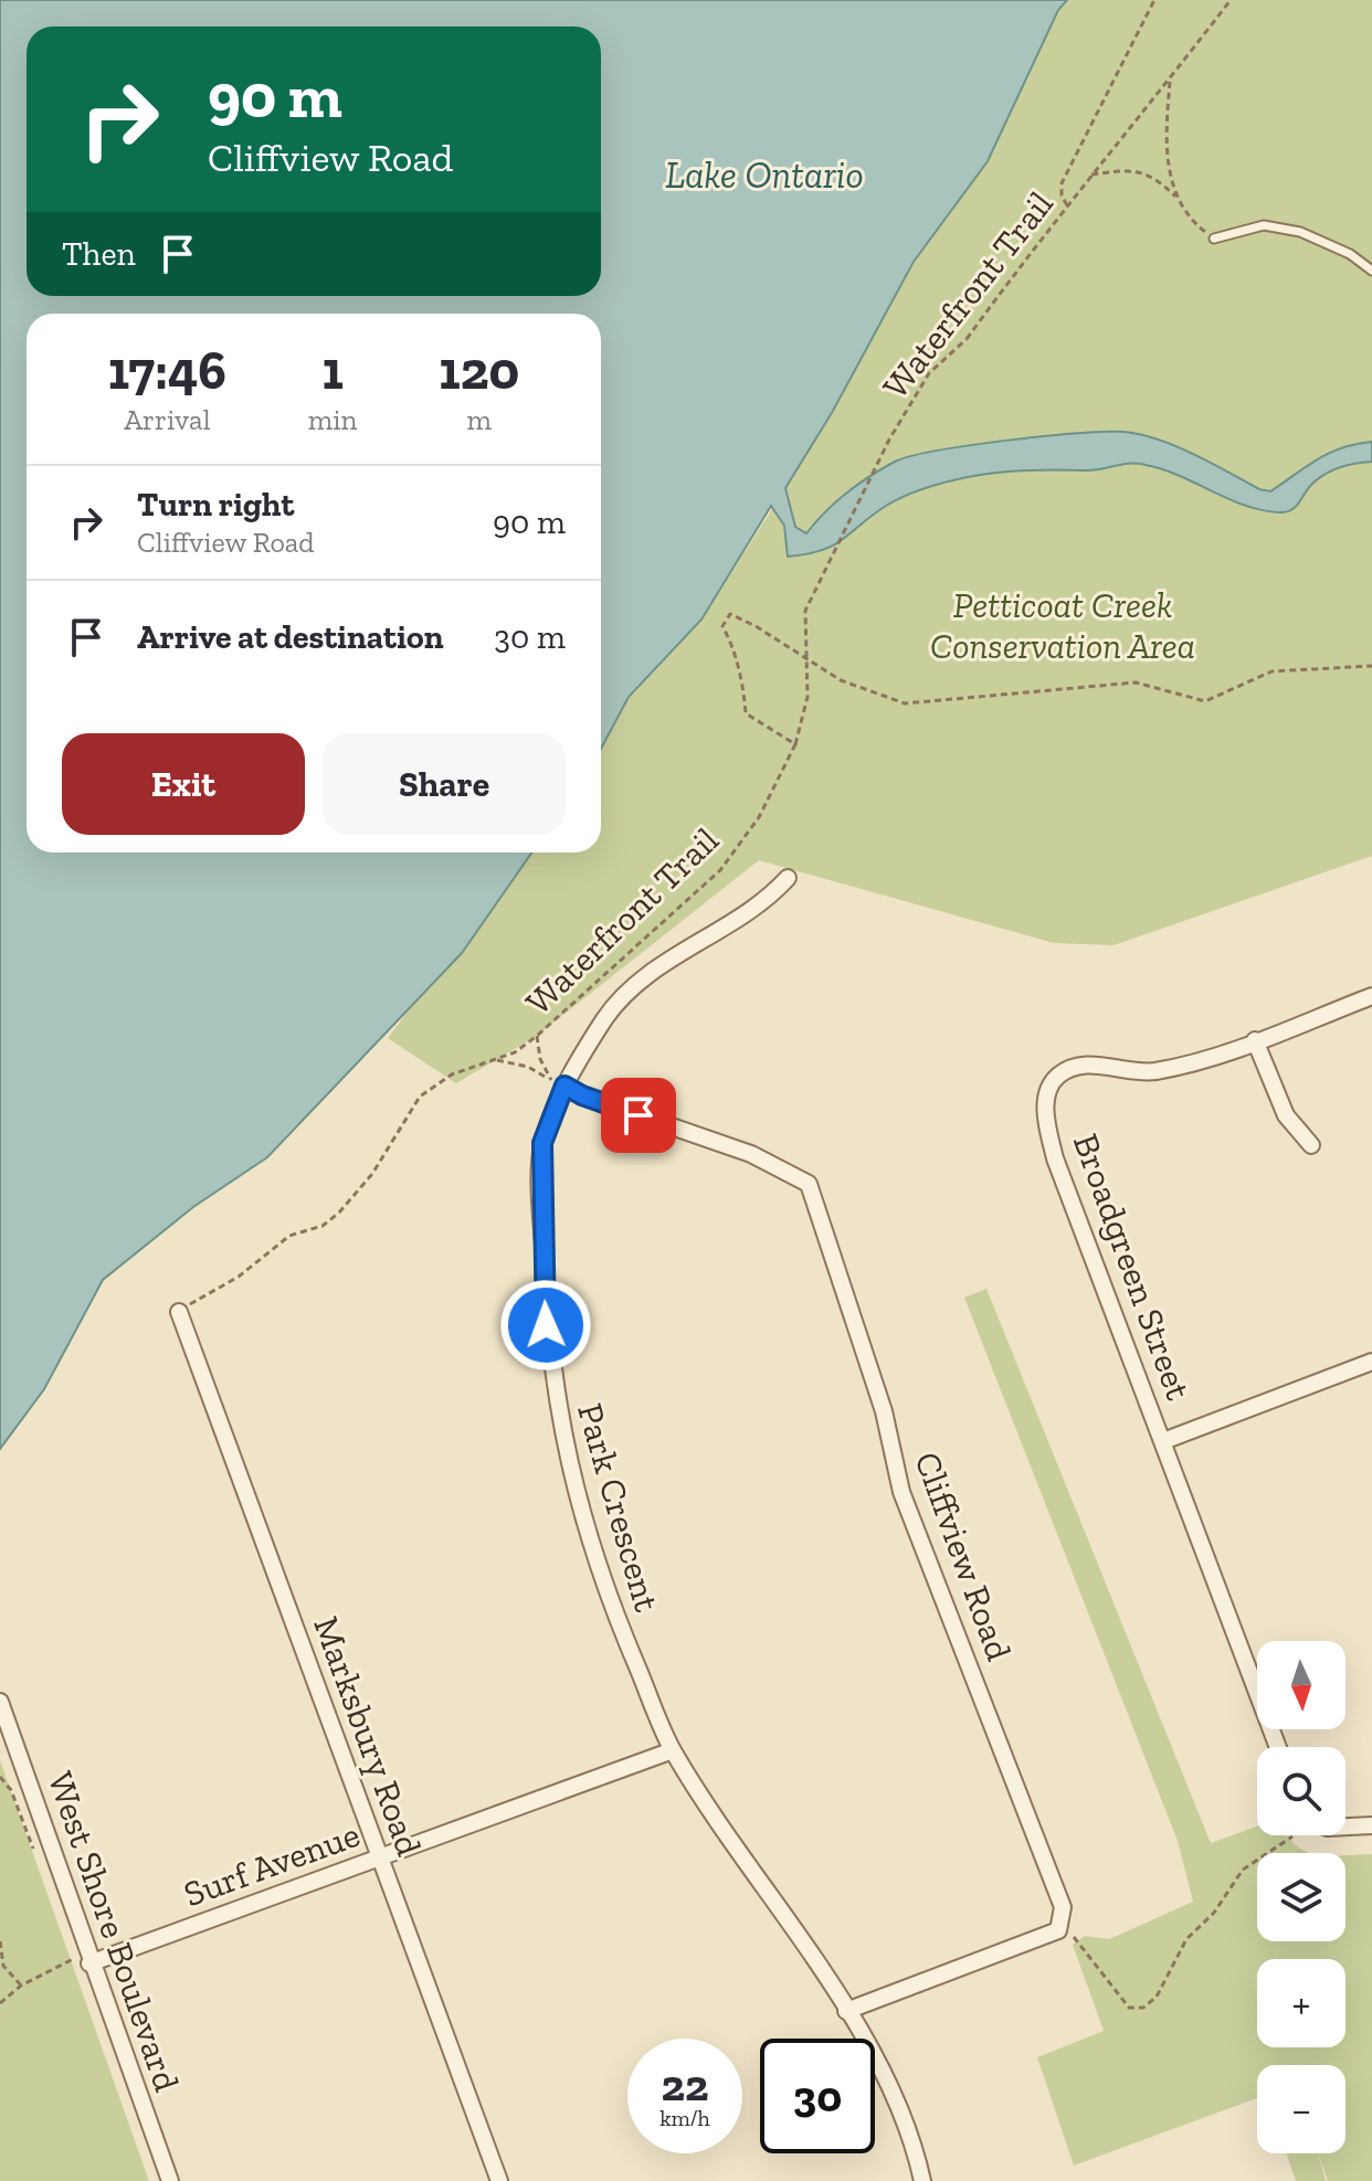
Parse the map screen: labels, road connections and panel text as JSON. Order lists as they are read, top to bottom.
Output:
{
  "streets": {
    "street": [
      "Broadgreen Street",
      "Park Crescent",
      "Cliffview Road",
      "Marksbury Road",
      "Surf Avenue",
      "West Shore Boulevard"
    ],
    "path": ["Waterfront Trail"]
  },
  "crossings": [
    ["Waterfront Trail", "Marksbury Road"],
    ["Park Crescent", "Cliffview Road"],
    ["Park Crescent", "Surf Avenue"],
    ["Marksbury Road", "Surf Avenue"],
    ["Surf Avenue", "West Shore Boulevard"]
  ],
  "water": ["Lake Ontario"],
  "parks": ["Petticoat Creek Conservation Area"],
  "north": "bottom",
  "page": {
    "turn": ["90 m", "Cliffview Road"],
    "then": "Then",
    "eta": [
      "17:46",
      "Arrival",
      "1",
      "min",
      "120",
      "m"
    ],
    "list": [
      {
        "name": "Turn right",
        "note": "Cliffview Road",
        "value": "90 m"
      },
      {
        "name": "Arrive at destination",
        "value": "30 m"
      }
    ],
    "buttons": ["Exit", "Share"],
    "map_buttons": ["+", "−"],
    "speed": "22 km/h",
    "limit": "30"
  }
}
